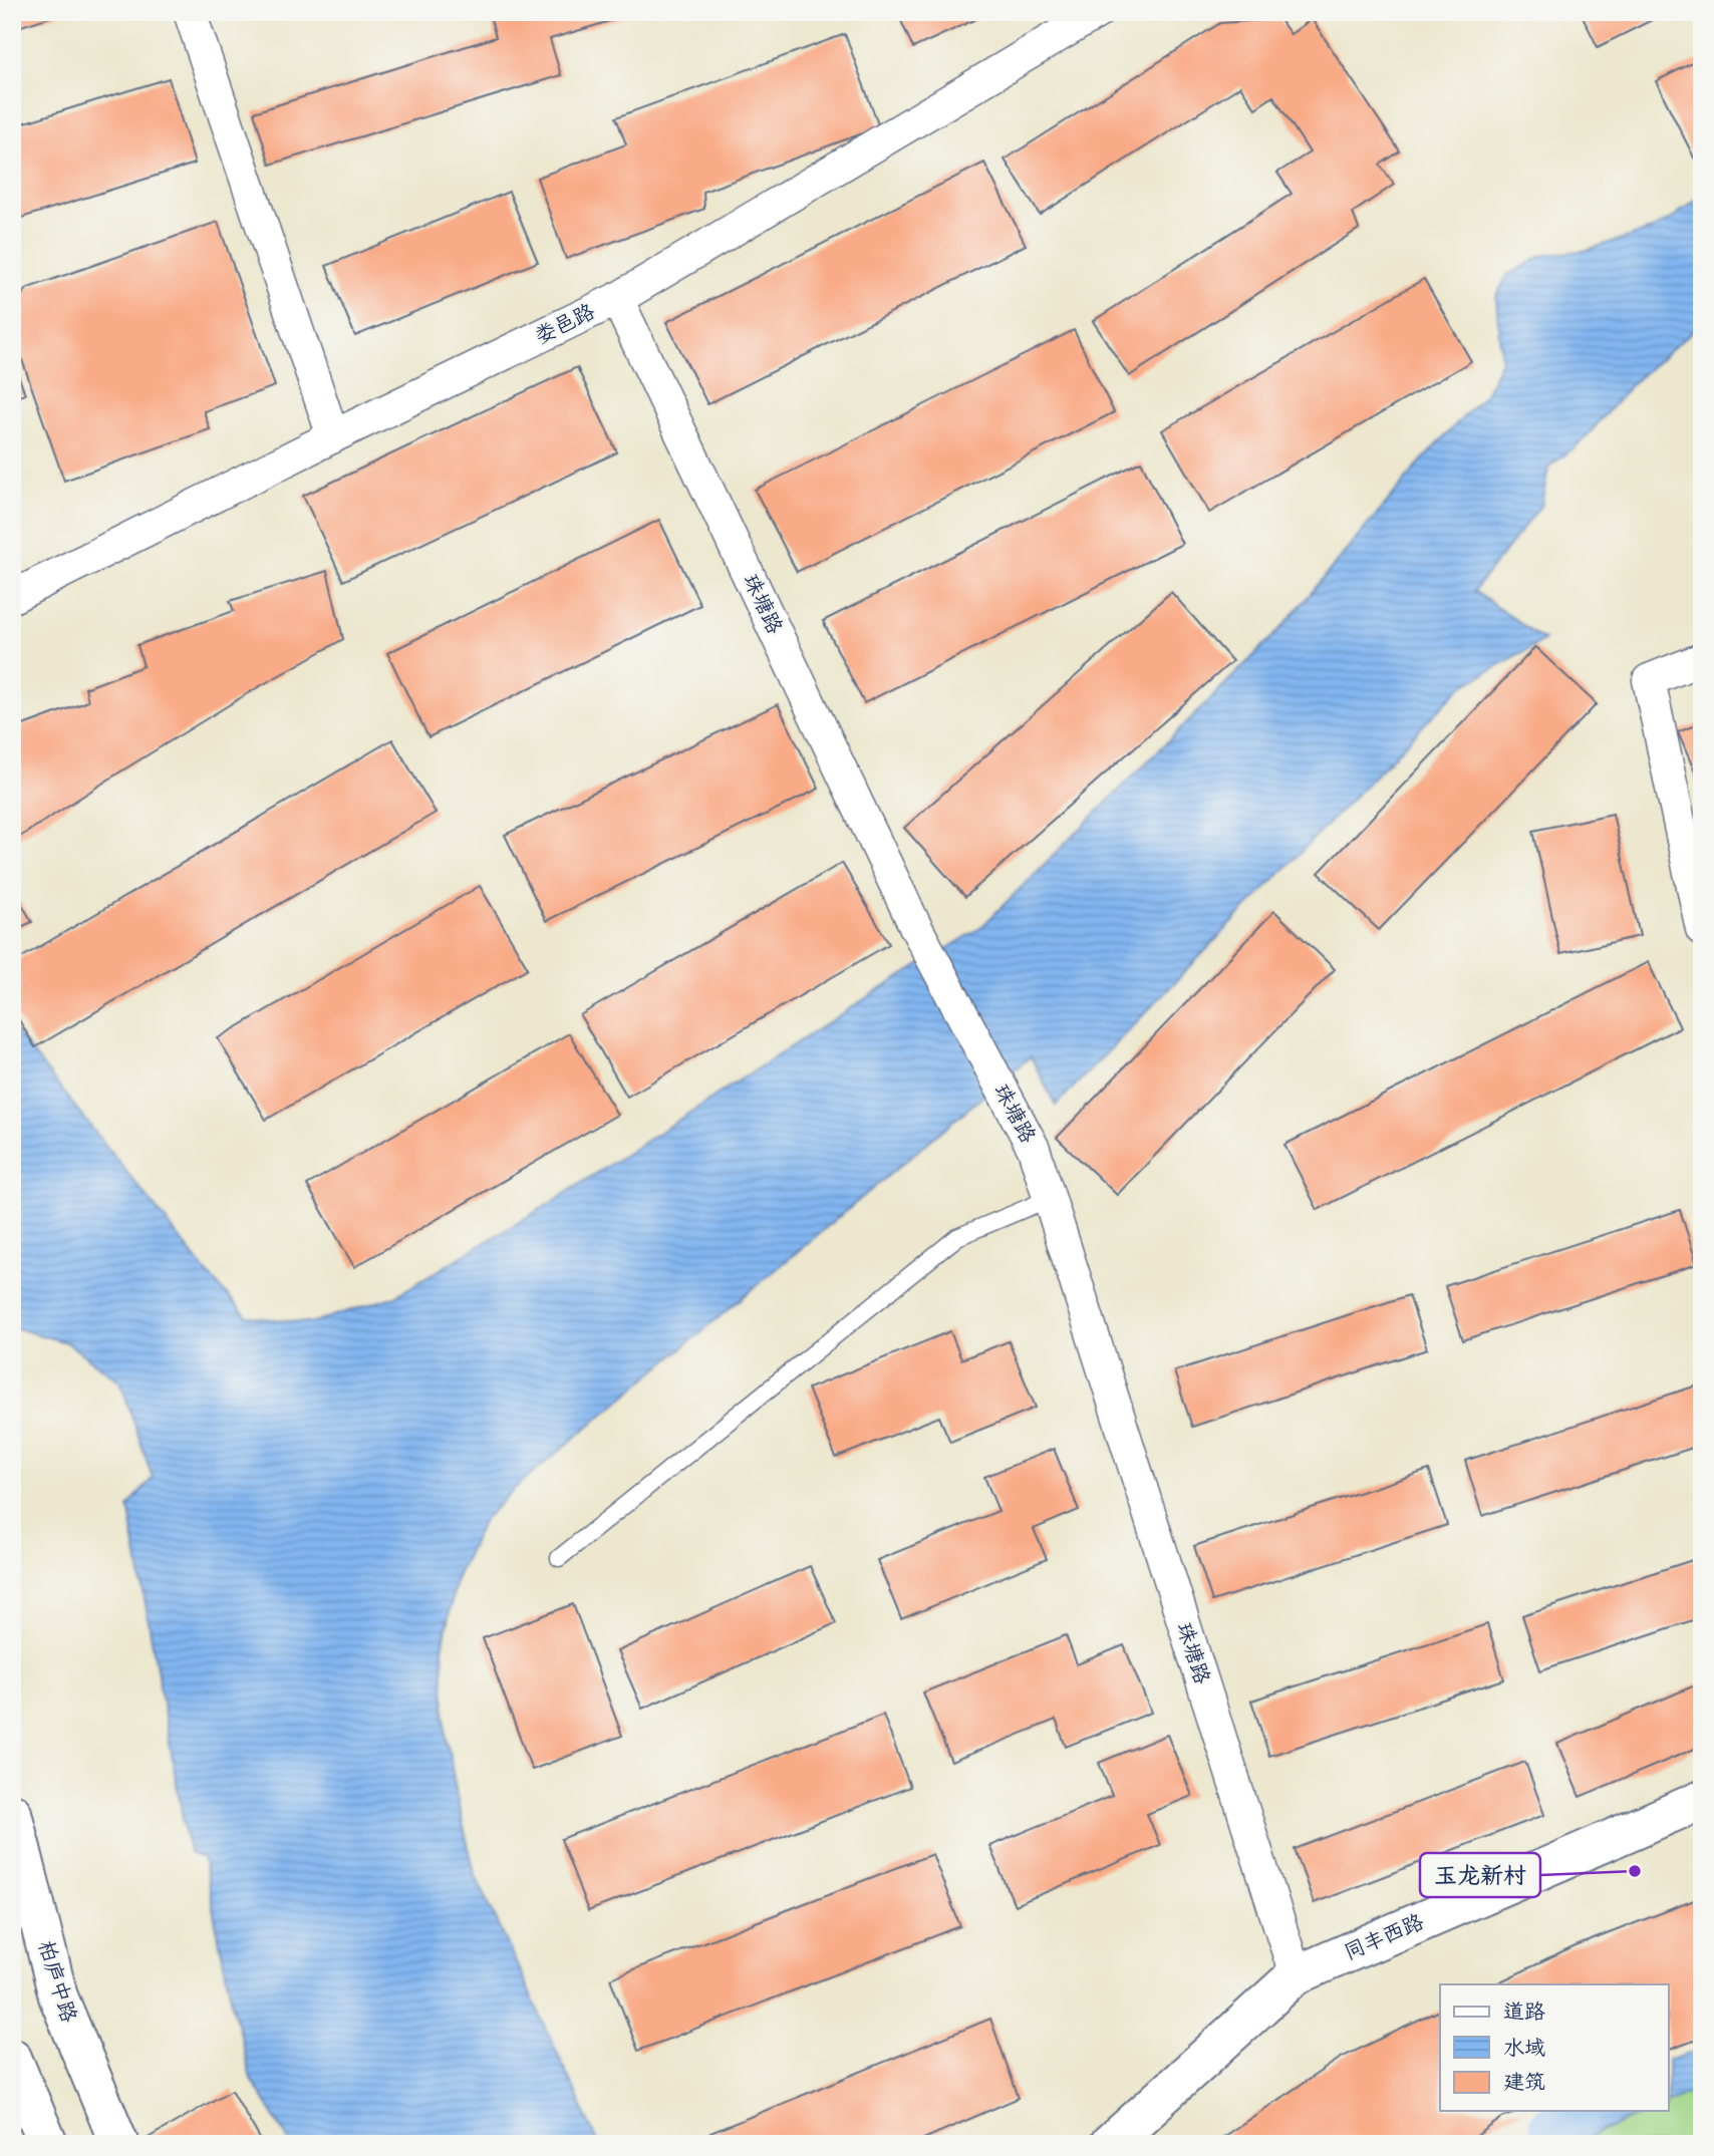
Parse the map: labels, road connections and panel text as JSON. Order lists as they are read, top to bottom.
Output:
{
  "streets": {
    "street": [
      "娄邑路",
      "珠塘路",
      "同丰西路",
      "柏庐中路"
    ]
  },
  "crossings": [
    ["娄邑路", "珠塘路"],
    ["珠塘路", "同丰西路"]
  ],
  "places": ["玉龙新村"],
  "legend": ["道路", "水域", "建筑"]
}
